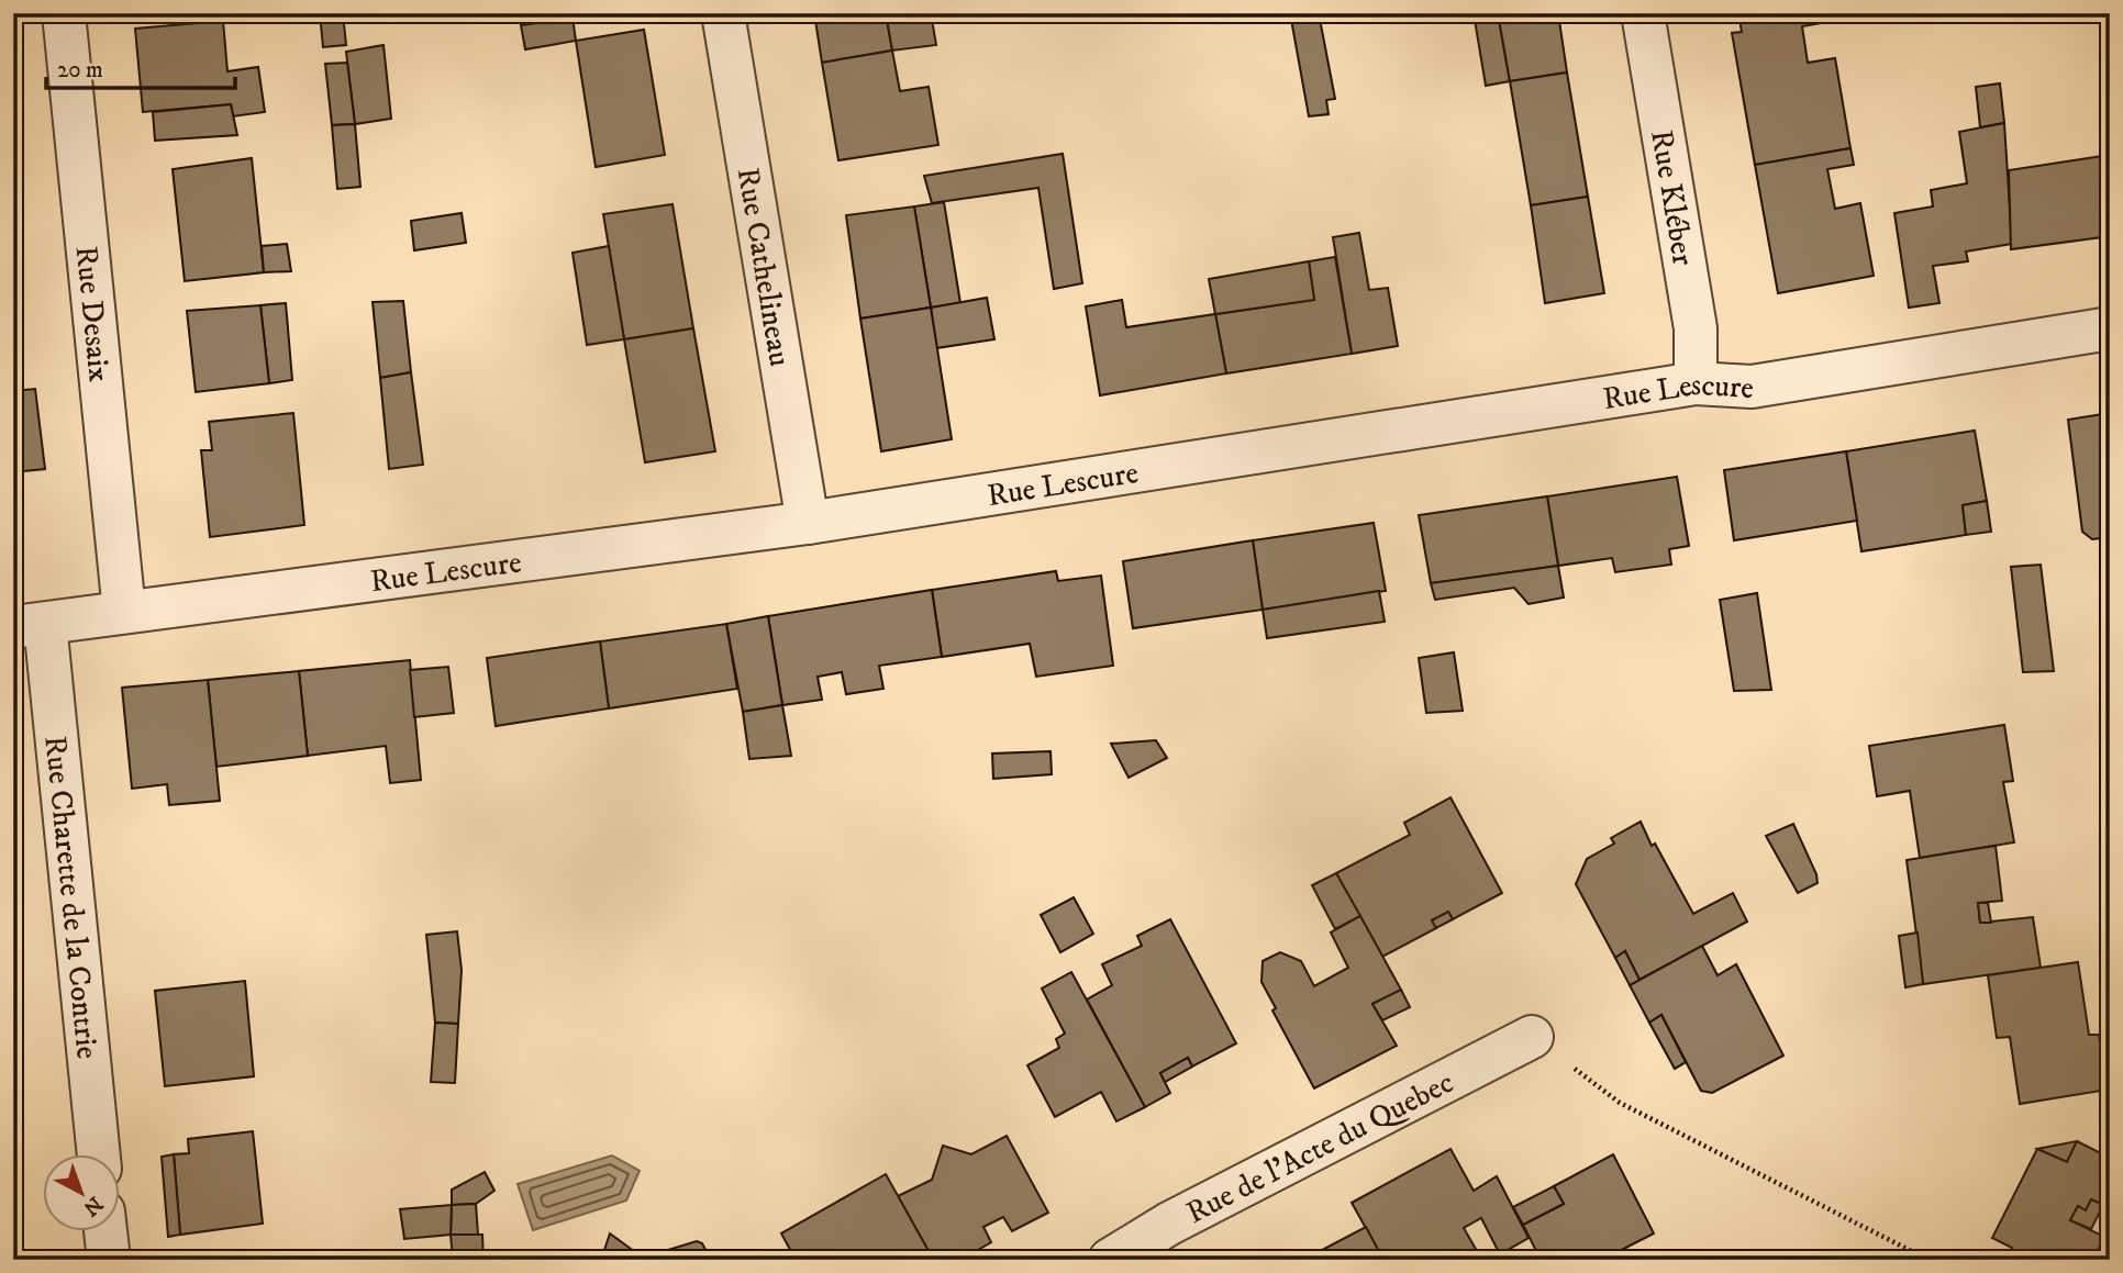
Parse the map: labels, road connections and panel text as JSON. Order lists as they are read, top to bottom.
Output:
{
  "streets": {
    "street": [
      "Rue Kléber",
      "Rue Cathelineau",
      "Rue Desaix",
      "Rue Lescure",
      "Rue Charette de la Contrie",
      "Rue de l'Acte du Quebec"
    ]
  },
  "crossings": [
    ["Rue Kléber", "Rue Lescure"],
    ["Rue Cathelineau", "Rue Lescure"],
    ["Rue Desaix", "Rue Lescure"],
    ["Rue Lescure", "Rue Charette de la Contrie"]
  ],
  "scale_bar": "20 m",
  "north": "bottom right"
}
